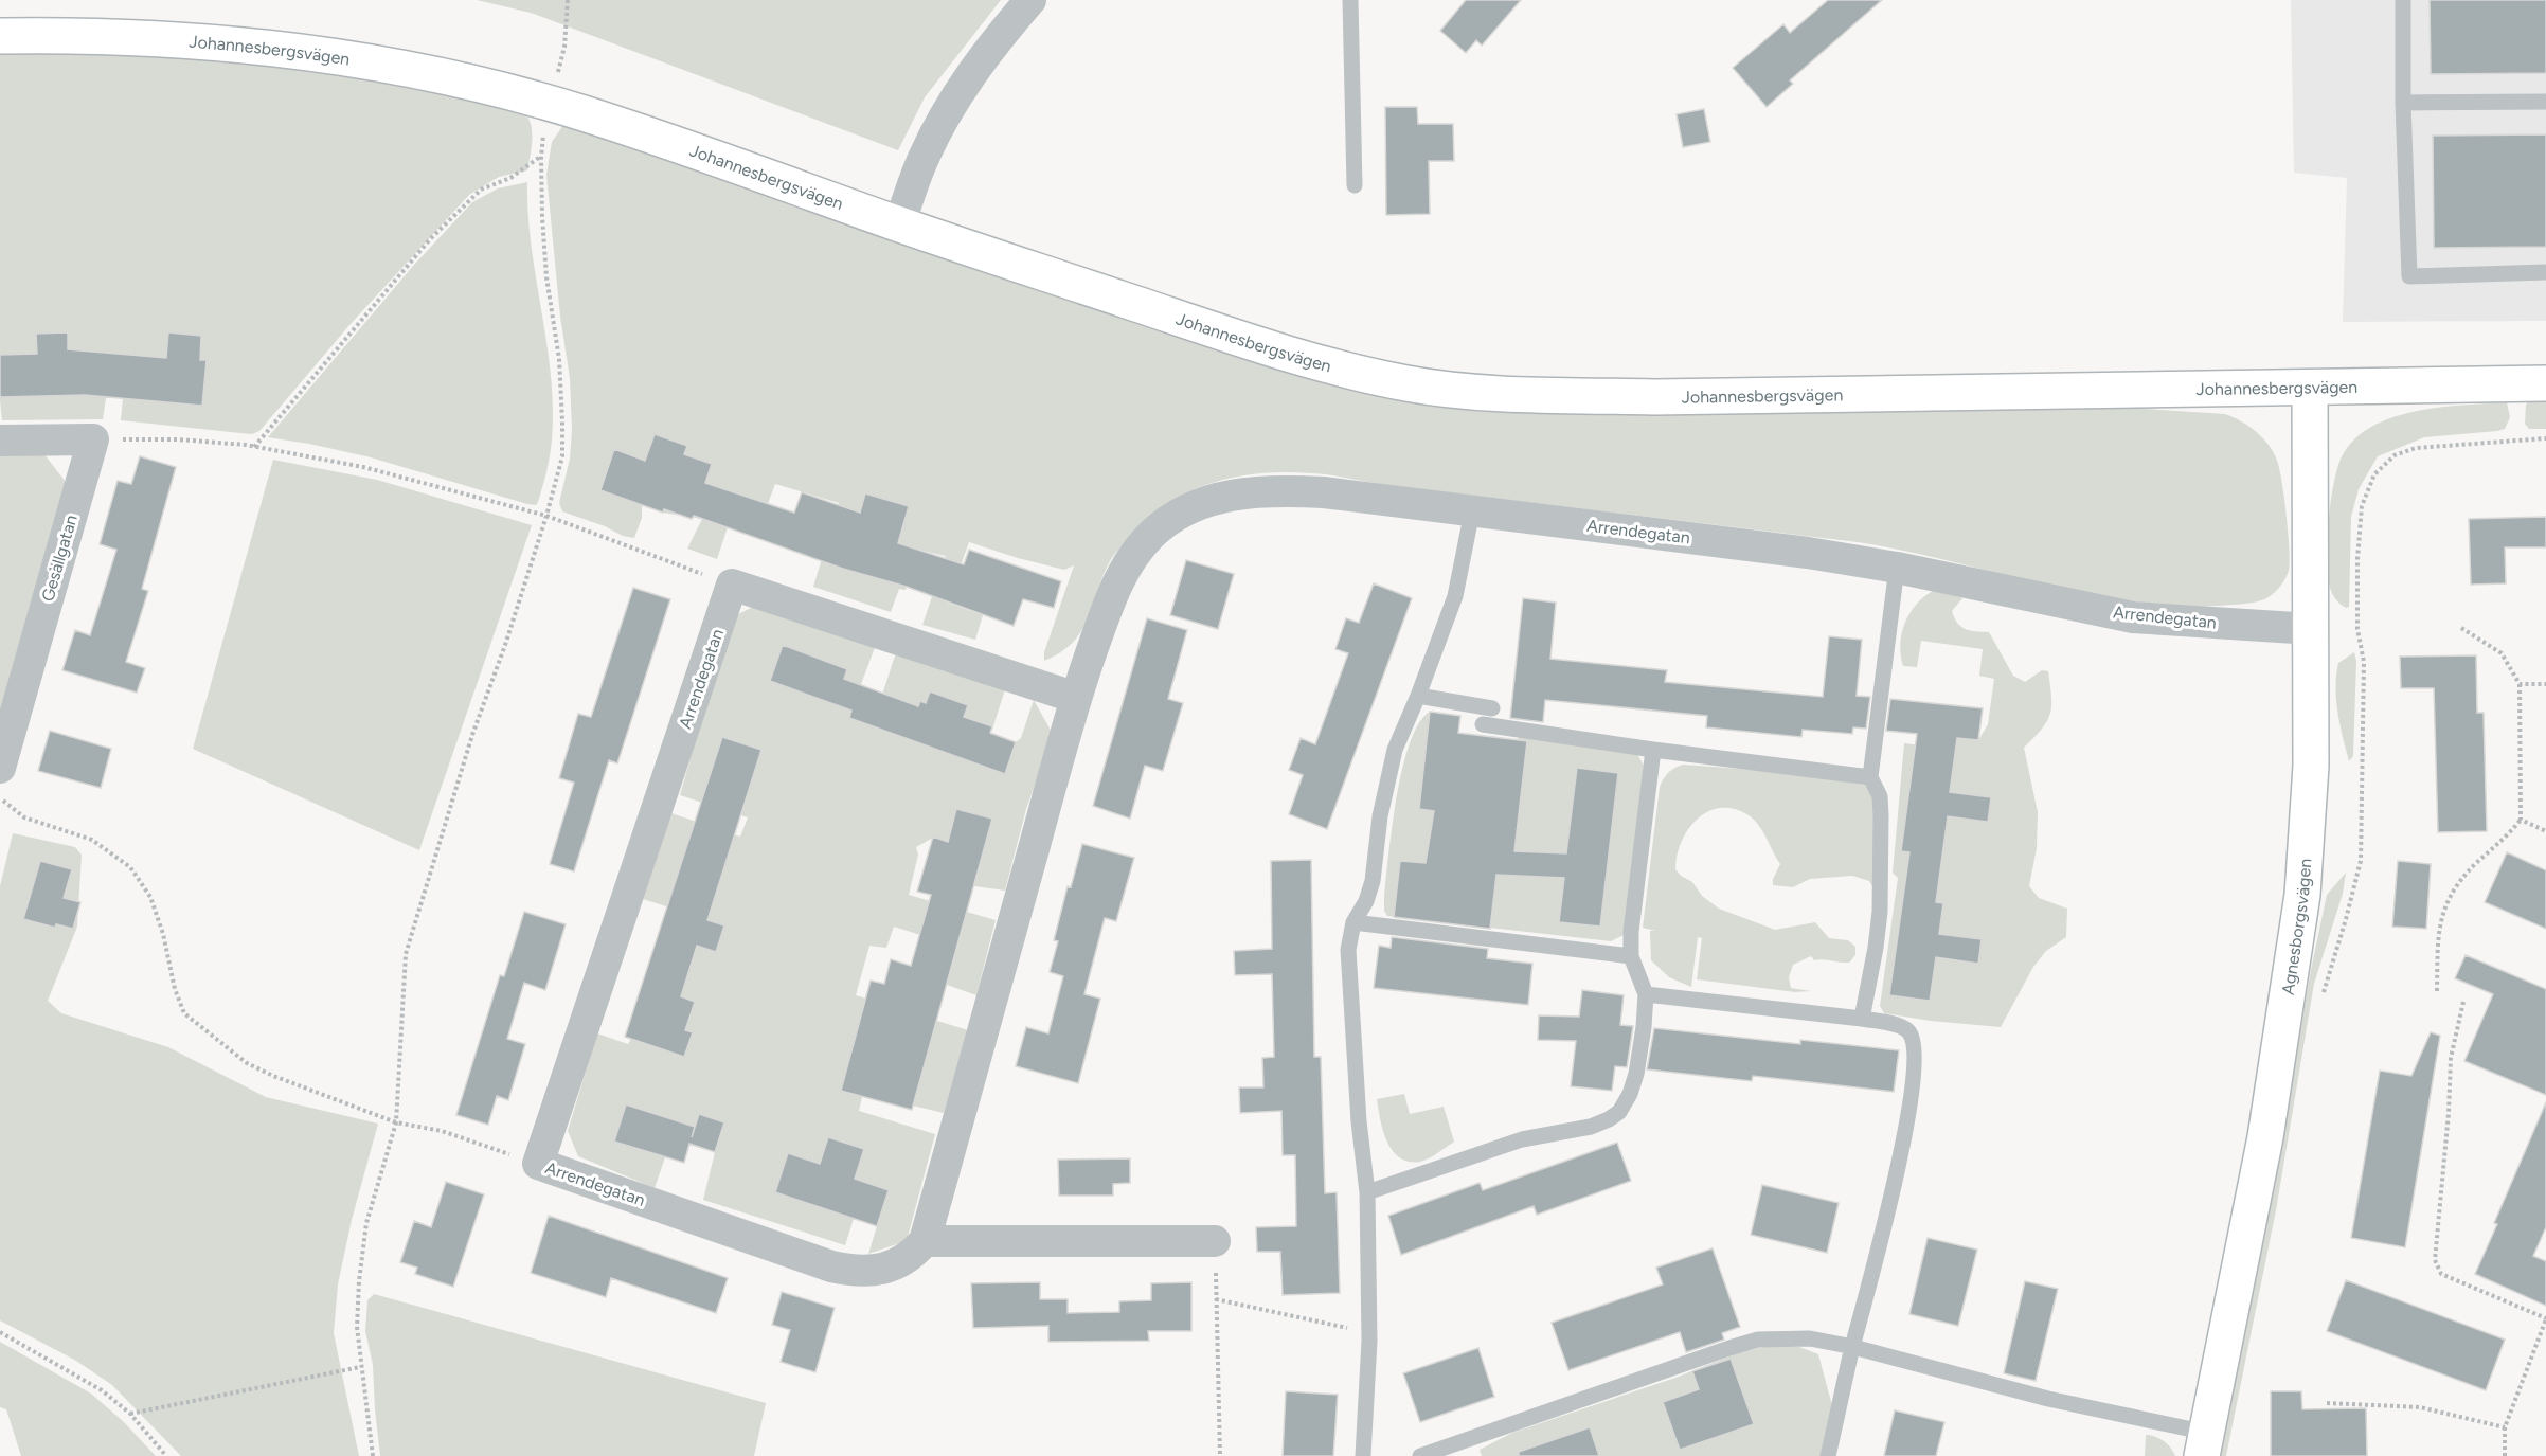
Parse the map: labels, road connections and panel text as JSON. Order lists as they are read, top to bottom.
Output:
{
  "streets": {
    "street": [
      "Johannesbergsvägen",
      "Arrendegatan",
      "Gesällgatan",
      "Agnesborgsvägen"
    ]
  },
  "crossings": [
    ["Johannesbergsvägen", "Agnesborgsvägen"],
    ["Arrendegatan", "Agnesborgsvägen"]
  ]
}
